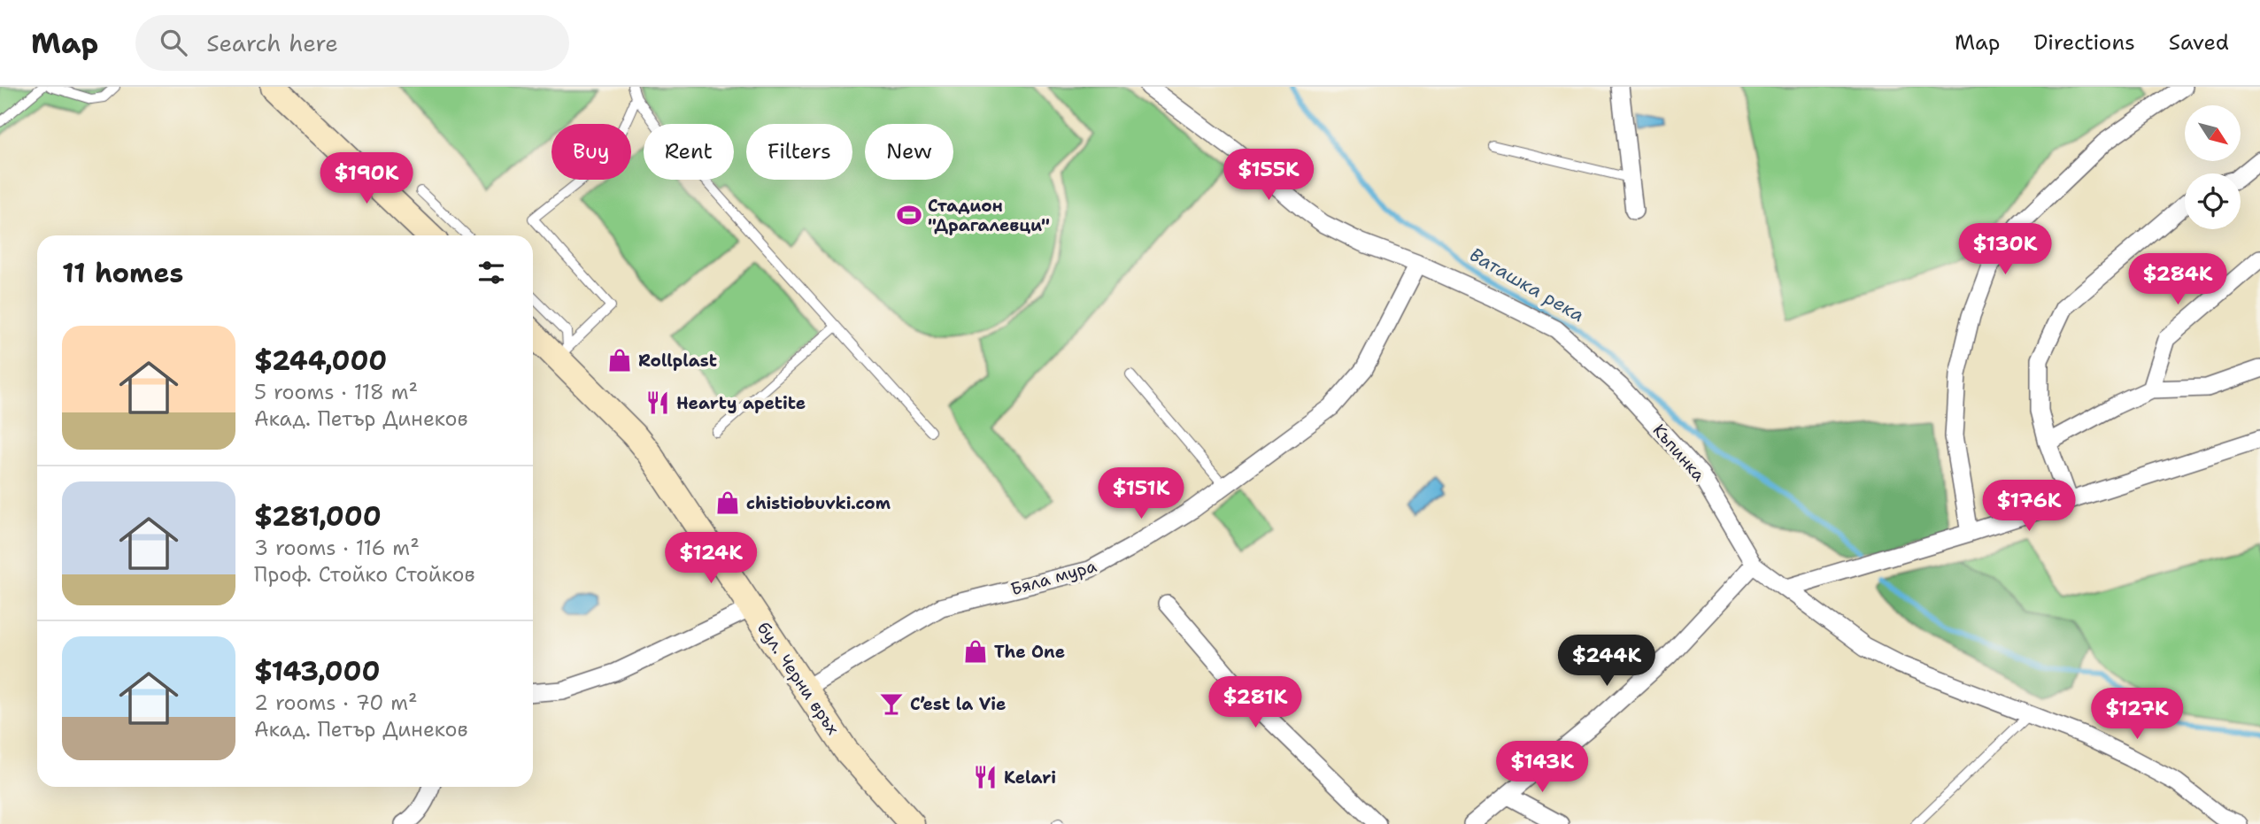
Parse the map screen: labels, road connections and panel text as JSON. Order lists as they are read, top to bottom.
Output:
{
  "streets": {
    "main road": ["бул. Черни връх"],
    "street": ["Къпинка", "Бяла мура"]
  },
  "crossings": [
    ["Къпинка", "Бяла мура"],
    ["Бяла мура", "бул. Черни връх"]
  ],
  "water": ["Ваташка река"],
  "places": {
    "sports": ["Стадион \"Драгалевци\""],
    "shop": ["Rollplast", "chistiobuvki.com", "The One"],
    "restaurant": ["Hearty apetite", "Kelari"],
    "bar": ["C’est la Vie"]
  },
  "north": "bottom right",
  "page": {
    "header": "Map",
    "search": "Search here",
    "nav": ["Map", "Directions", "Saved"],
    "chip": [
      "Buy",
      "Rent",
      "Filters",
      "New"
    ],
    "price": [
      "$155K",
      "$190K",
      "$130K",
      "$284K",
      "$151K",
      "$176K",
      "$124K",
      "$244K",
      "$281K",
      "$127K",
      "$143K"
    ],
    "heading": "11 homes",
    "list": [
      {
        "name": "$244,000",
        "note": "5 rooms · 118 m² · Акад. Петър Динеков"
      },
      {
        "name": "$281,000",
        "note": "3 rooms · 116 m² · Проф. Стойко Стойков"
      },
      {
        "name": "$143,000",
        "note": "2 rooms · 70 m² · Акад. Петър Динеков"
      }
    ]
  }
}
